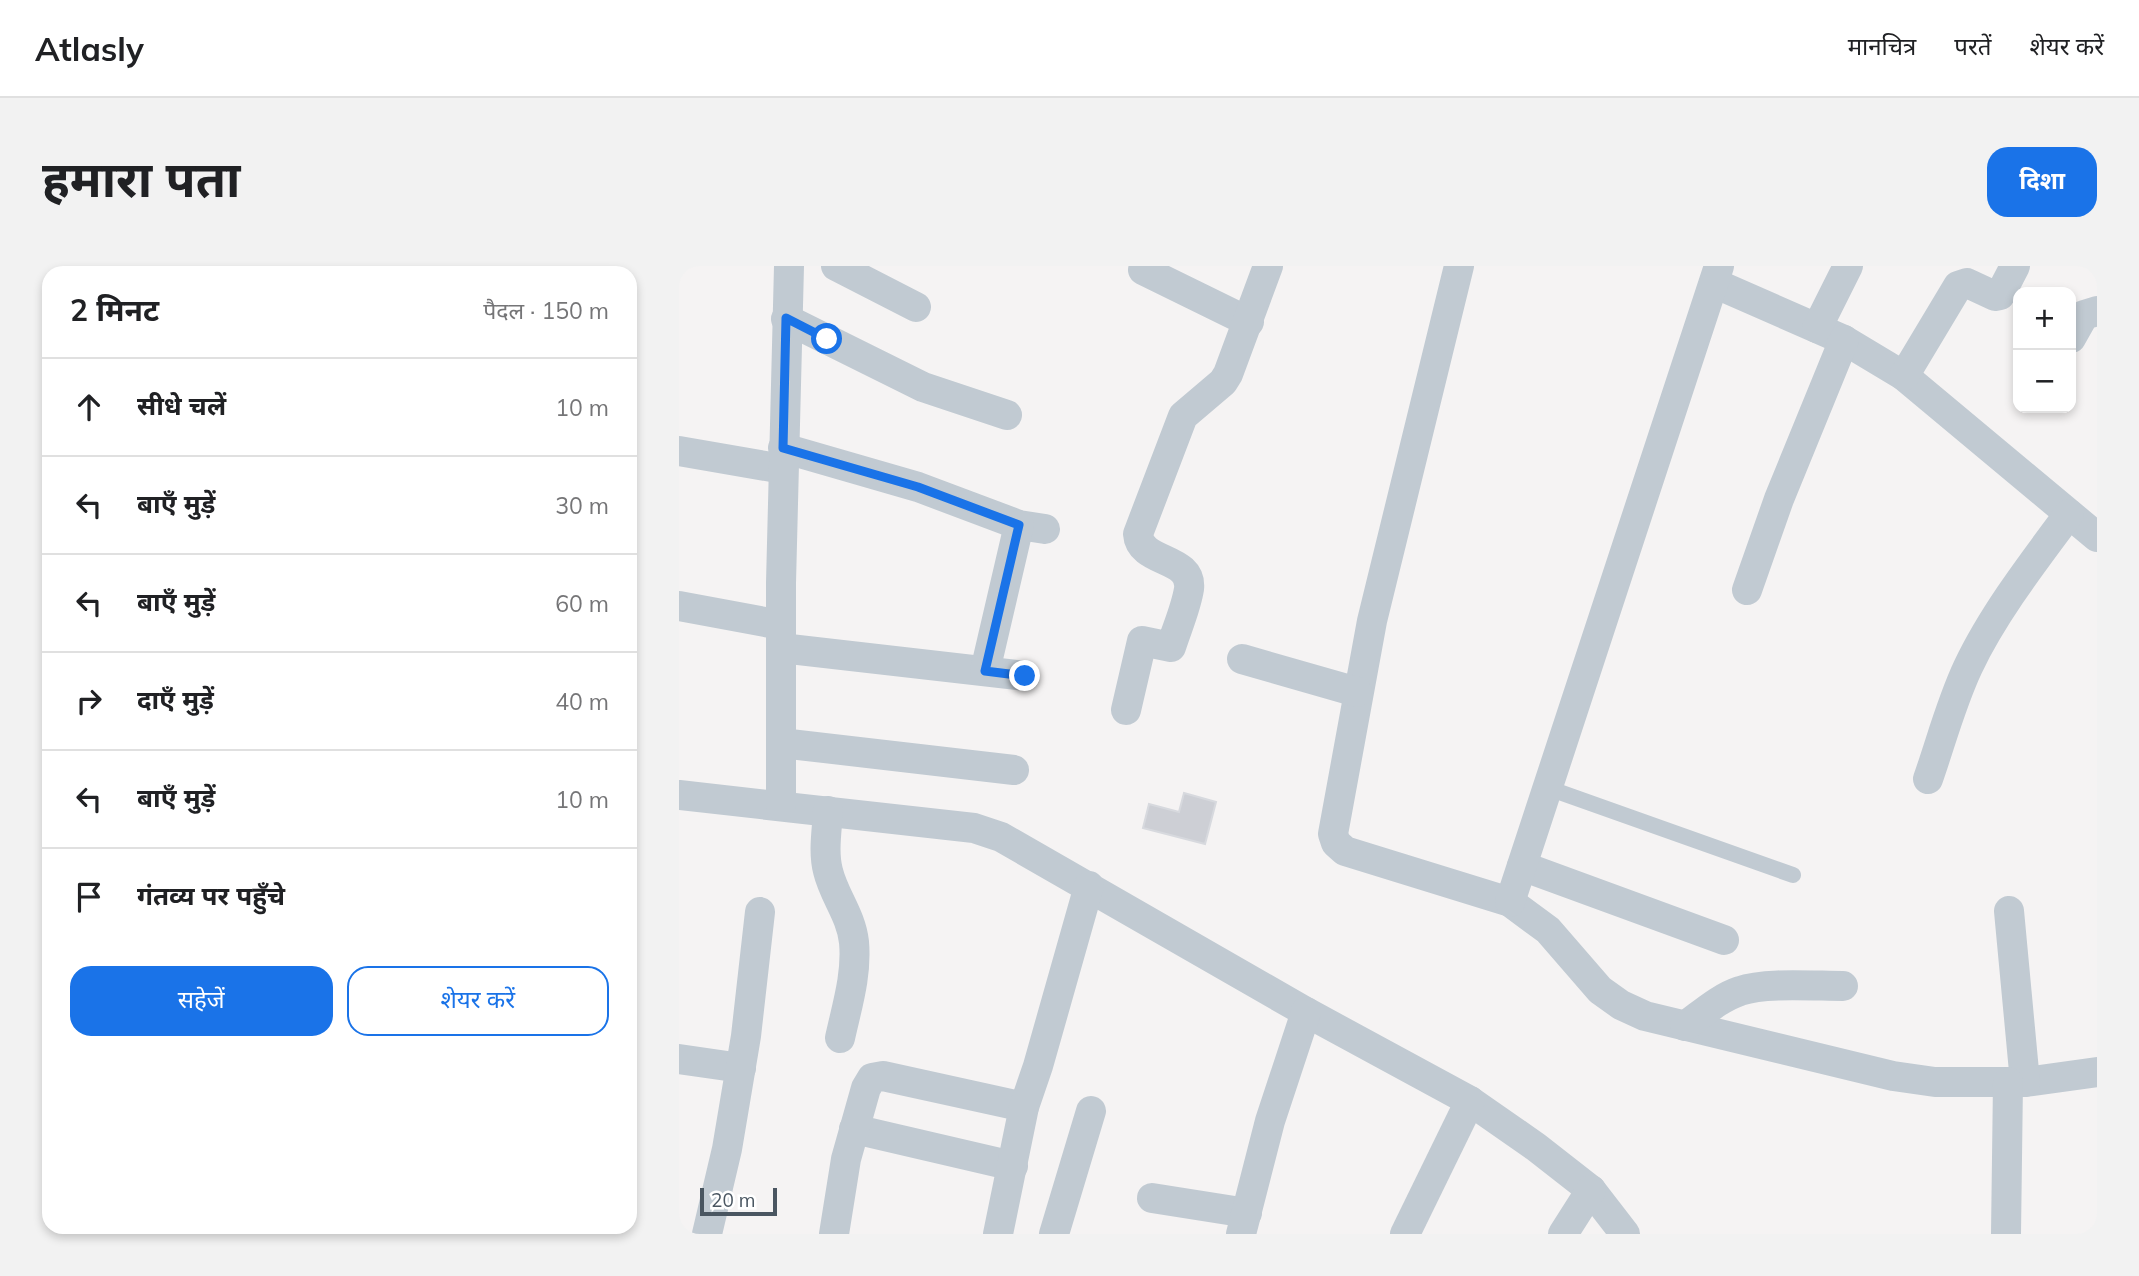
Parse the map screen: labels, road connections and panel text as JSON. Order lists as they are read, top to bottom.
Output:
{
  "scale_bar": "20 m",
  "page": {
    "header": "Atlasly",
    "nav": ["मानचित्र", "परतें", "शेयर करें"],
    "buttons": [
      "दिशा",
      ["सहेजें", "शेयर करें"]
    ],
    "title": "हमारा पता",
    "heading": ["2 मिनट", "पैदल · 150 m"],
    "map_buttons": ["+", "−"],
    "list": [
      ["सीधे चलें", "10 m"],
      ["बाएँ मुड़ें", "30 m"],
      ["बाएँ मुड़ें", "60 m"],
      ["दाएँ मुड़ें", "40 m"],
      ["बाएँ मुड़ें", "10 m"],
      "गंतव्य पर पहुँचे"
    ],
    "scale": "20 m"
  }
}
